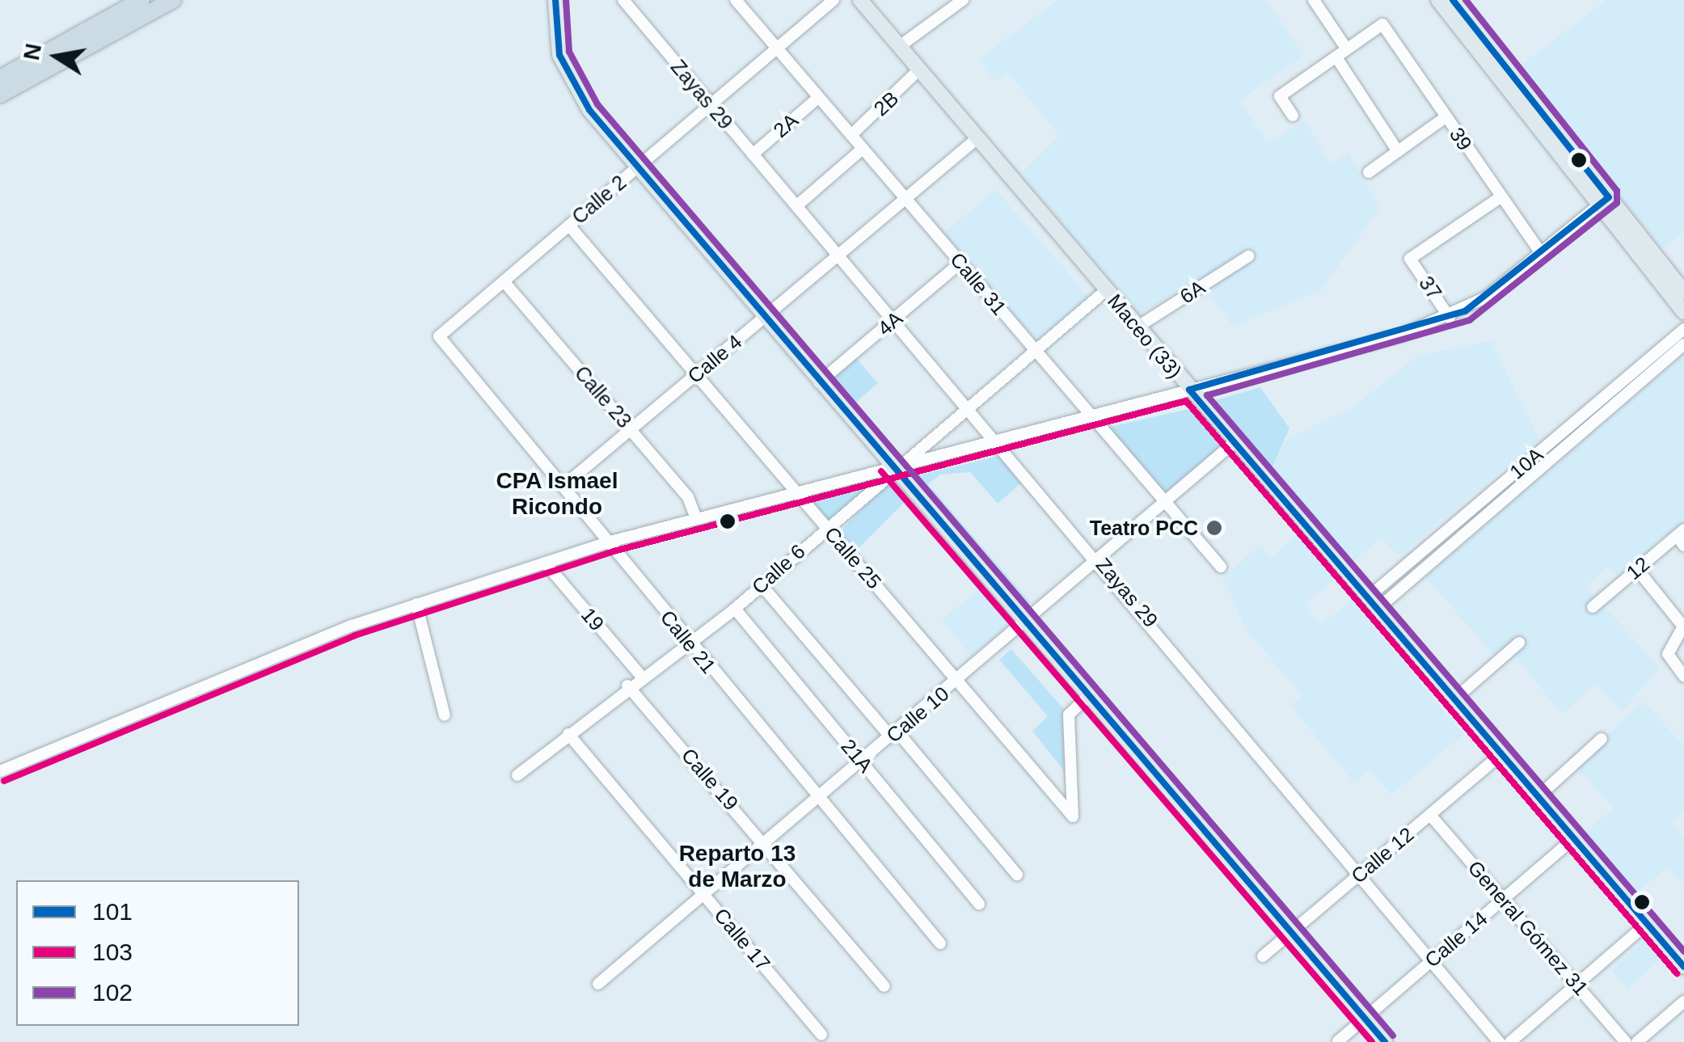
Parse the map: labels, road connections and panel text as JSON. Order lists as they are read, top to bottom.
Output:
{
  "streets": {
    "main road": ["Maceo (33)"],
    "street": [
      "Zayas 29",
      "2B",
      "2A",
      "39",
      "Calle 2",
      "Calle 31",
      "37",
      "6A",
      "4A",
      "Calle 4",
      "Calle 23",
      "10A",
      "Calle 25",
      "12",
      "Calle 6",
      "19",
      "Calle 21",
      "Calle 10",
      "21A",
      "Calle 19",
      "Calle 12",
      "General Gómez 31",
      "Calle 17",
      "Calle 14"
    ]
  },
  "crossings": [
    ["Zayas 29", "2A"],
    ["Zayas 29", "Calle 2"],
    ["Zayas 29", "4A"],
    ["Zayas 29", "Calle 4"],
    ["Zayas 29", "Calle 10"],
    ["Zayas 29", "Calle 12"],
    ["Zayas 29", "Calle 14"],
    ["2B", "Calle 31"],
    ["2B", "Maceo (33)"],
    ["2A", "Calle 31"],
    ["39", "37"],
    ["Calle 2", "Calle 31"],
    ["Calle 2", "Calle 23"],
    ["Calle 2", "Calle 25"],
    ["Calle 2", "Calle 21"],
    ["Calle 31", "4A"],
    ["Calle 31", "Calle 4"],
    ["Calle 31", "Calle 10"],
    ["6A", "Maceo (33)"],
    ["Maceo (33)", "Calle 4"],
    ["Maceo (33)", "10A"],
    ["Maceo (33)", "Calle 10"],
    ["Maceo (33)", "Calle 12"],
    ["Maceo (33)", "Calle 14"],
    ["Calle 4", "Calle 23"],
    ["Calle 4", "Calle 25"],
    ["Calle 4", "Calle 21"],
    ["Calle 25", "Calle 6"],
    ["Calle 25", "Calle 10"],
    ["Calle 6", "19"],
    ["Calle 6", "Calle 21"],
    ["Calle 6", "21A"],
    ["Calle 6", "Calle 19"],
    ["Calle 6", "Calle 17"],
    ["Calle 21", "Calle 10"],
    ["Calle 10", "21A"],
    ["Calle 10", "Calle 19"],
    ["Calle 10", "Calle 17"],
    ["Calle 12", "General Gómez 31"],
    ["General Gómez 31", "Calle 14"]
  ],
  "districts": ["CPA Ismael Ricondo", "Reparto 13 de Marzo"],
  "places": ["Teatro PCC"],
  "lines": ["transit line 101", "transit line 102", "transit line 103"],
  "legend": ["101", "103", "102"],
  "north": "left"
}
